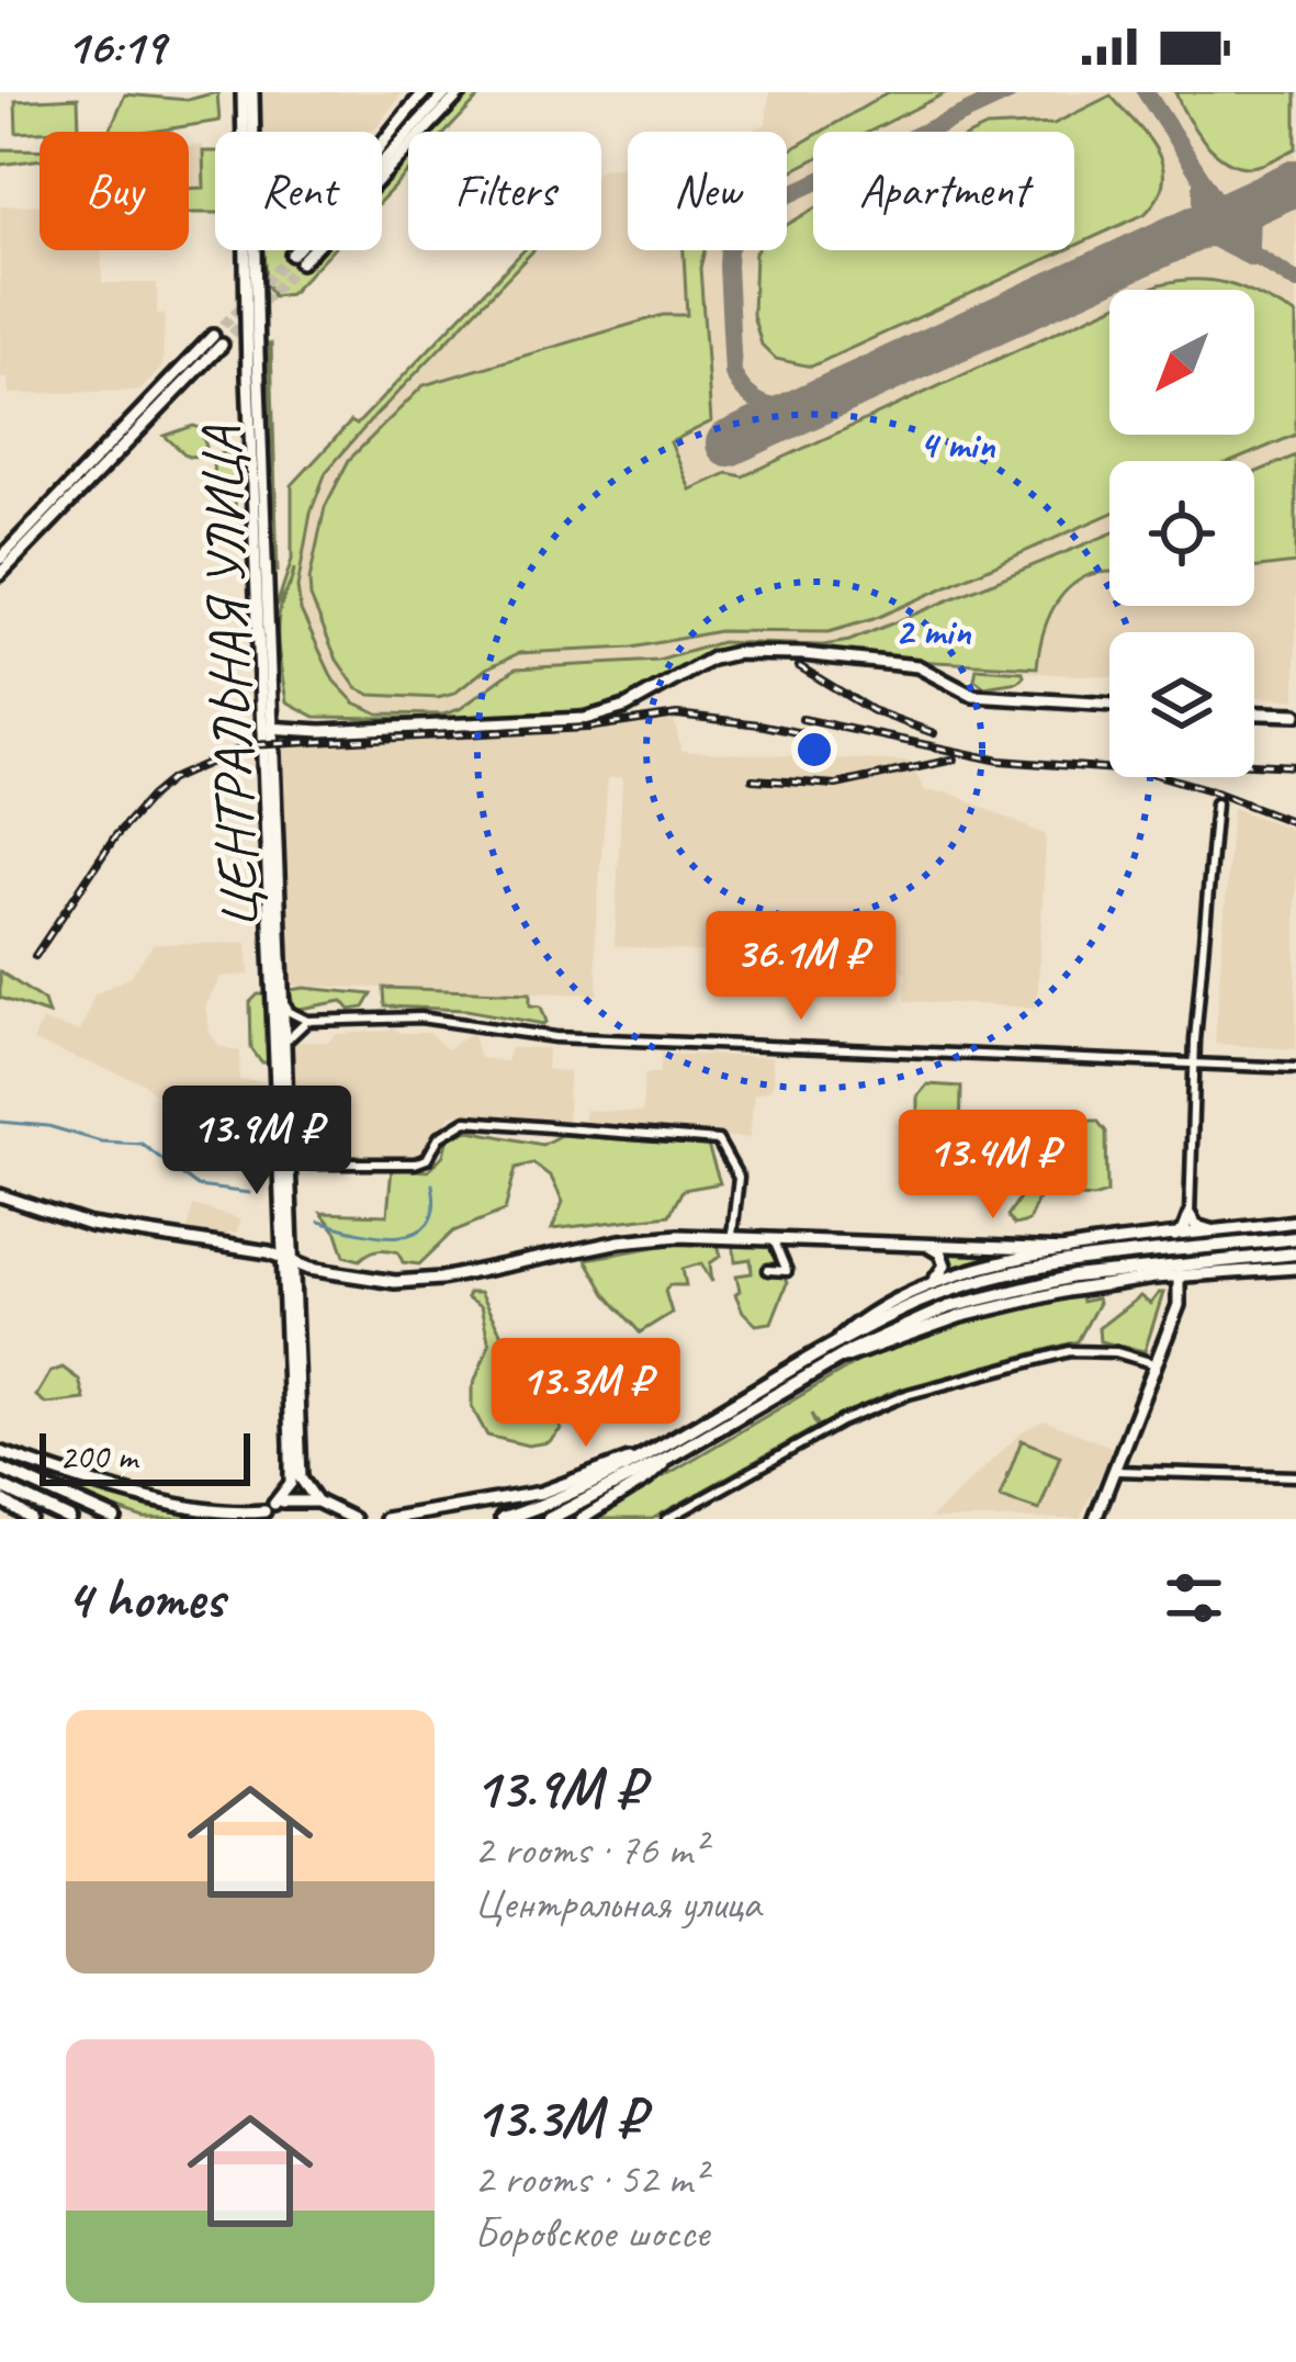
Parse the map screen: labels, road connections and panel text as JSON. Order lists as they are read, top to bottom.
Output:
{
  "streets": {
    "main road": ["ЦЕНТРАЛЬНАЯ УЛИЦА"]
  },
  "scale_bar": "200 m",
  "north": "bottom left",
  "page": {
    "status": "16:19",
    "chip": [
      "Buy",
      "Rent",
      "Filters",
      "New",
      "Apartment"
    ],
    "price": [
      "36.1M ₽",
      "13.9M ₽",
      "13.4M ₽",
      "13.3M ₽"
    ],
    "scale": "200 m",
    "heading": "4 homes",
    "list": [
      {
        "name": "13.9M ₽",
        "note": "2 rooms · 76 m² · Центральная улица"
      },
      {
        "name": "13.3M ₽",
        "note": "2 rooms · 52 m² · Боровское шоссе"
      }
    ]
  },
  "rings": ["4 min", "2 min"]
}
